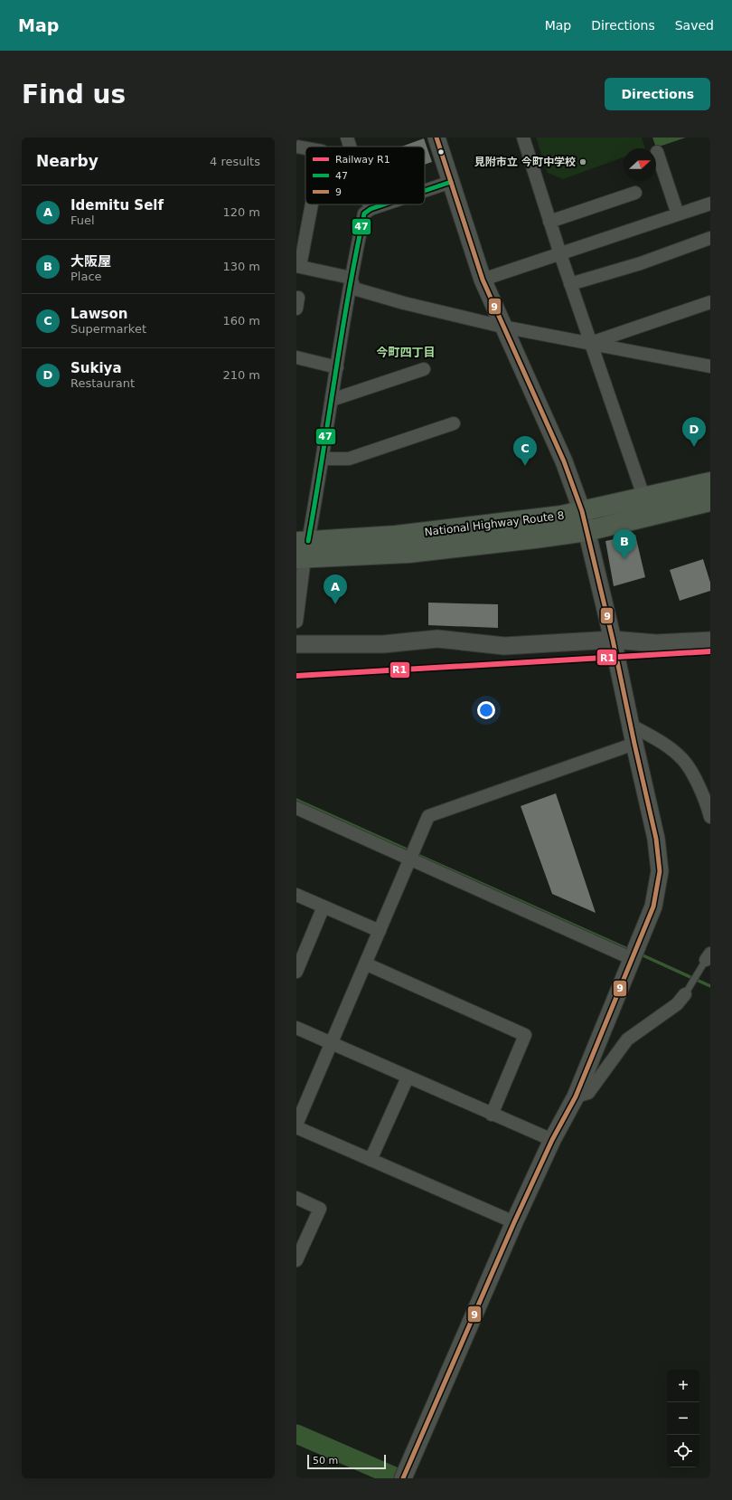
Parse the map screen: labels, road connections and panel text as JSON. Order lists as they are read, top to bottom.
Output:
{
  "streets": {
    "highway": ["National Highway Route 8"]
  },
  "districts": ["今町四丁目"],
  "places": ["見附市立 今町中学校"],
  "lines": ["transit line 9", "transit line 47", "rail line R1"],
  "legend": ["Railway R1", "47", "9"],
  "scale_bar": "50 m",
  "north": "right",
  "page": {
    "header": "Map",
    "nav": ["Map", "Directions", "Saved"],
    "buttons": "Directions",
    "title": "Find us",
    "heading": ["Nearby", "4 results"],
    "list": [
      {
        "mark": "A",
        "name": "Idemitu Self",
        "note": "Fuel",
        "value": "120 m"
      },
      {
        "mark": "B",
        "name": "大阪屋",
        "note": "Place",
        "value": "130 m"
      },
      {
        "mark": "C",
        "name": "Lawson",
        "note": "Supermarket",
        "value": "160 m"
      },
      {
        "mark": "D",
        "name": "Sukiya",
        "note": "Restaurant",
        "value": "210 m"
      }
    ],
    "pins": [
      "D",
      "C",
      "B",
      "A"
    ],
    "map_buttons": ["+", "−"],
    "scale": "50 m"
  }
}
